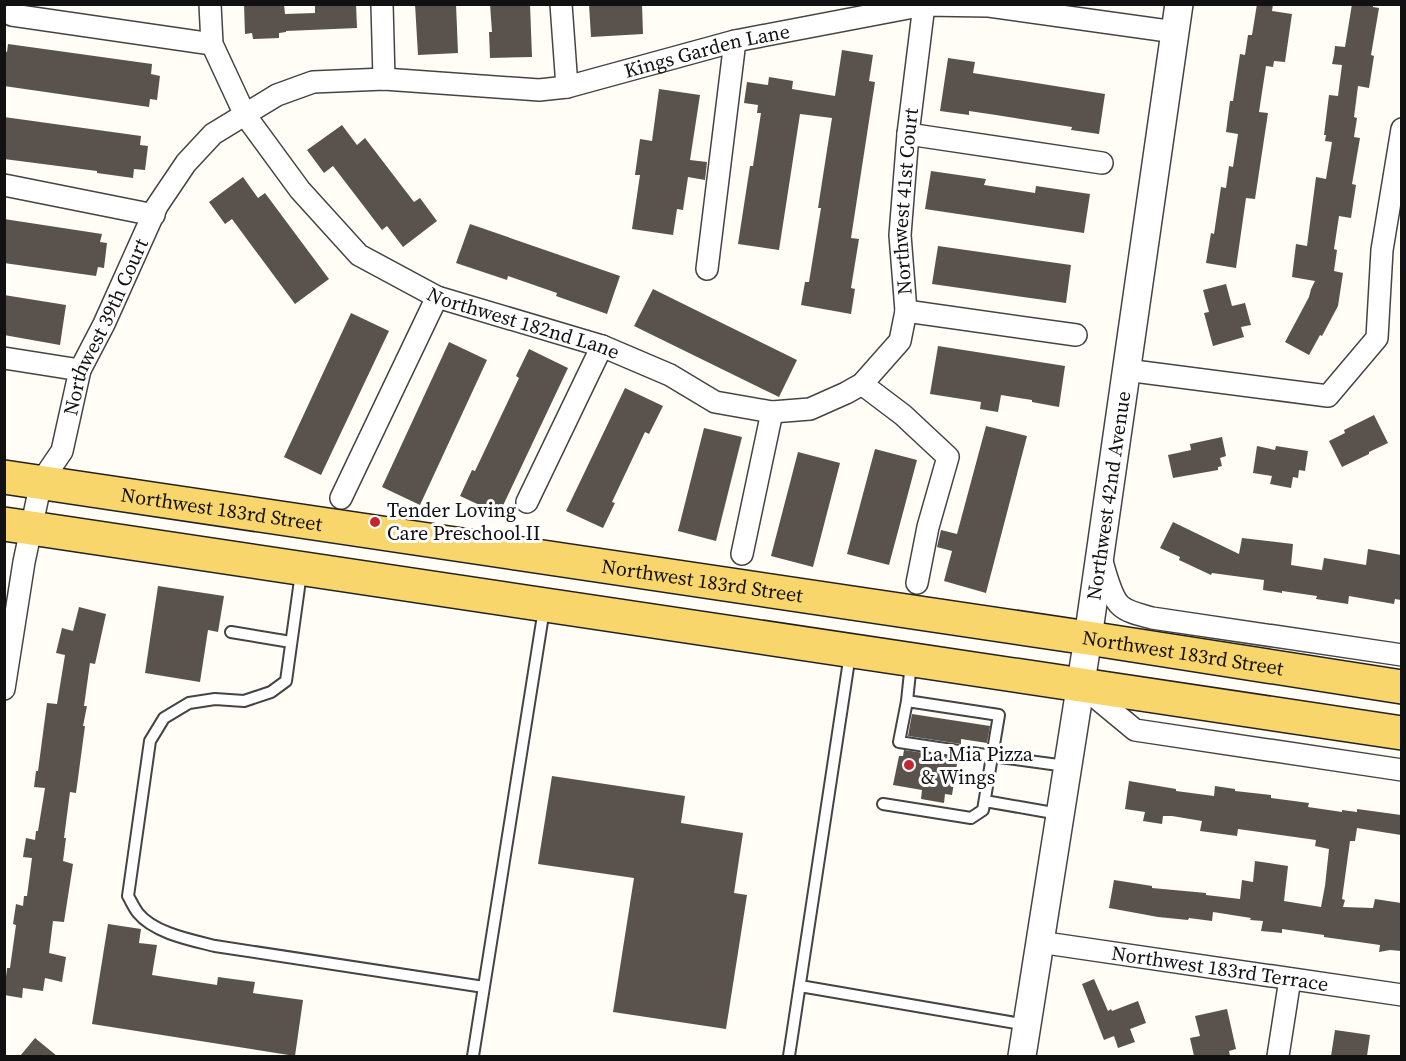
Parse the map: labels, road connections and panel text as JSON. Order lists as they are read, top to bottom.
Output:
{
  "streets": {
    "main road": ["Northwest 183rd Street"],
    "street": [
      "Kings Garden Lane",
      "Northwest 41st Court",
      "Northwest 182nd Lane",
      "Northwest 39th Court",
      "Northwest 42nd Avenue",
      "Northwest 183rd Terrace"
    ]
  },
  "crossings": [
    ["Kings Garden Lane", "Northwest 41st Court"],
    ["Kings Garden Lane", "Northwest 182nd Lane"],
    ["Kings Garden Lane", "Northwest 39th Court"],
    ["Kings Garden Lane", "Northwest 42nd Avenue"],
    ["Northwest 41st Court", "Northwest 182nd Lane"],
    ["Northwest 182nd Lane", "Northwest 39th Court"],
    ["Northwest 39th Court", "Northwest 183rd Street"],
    ["Northwest 42nd Avenue", "Northwest 183rd Street"],
    ["Northwest 42nd Avenue", "Northwest 183rd Terrace"]
  ],
  "places": ["Tender Loving Care Preschool II", "La Mia Pizza & Wings"]
}
